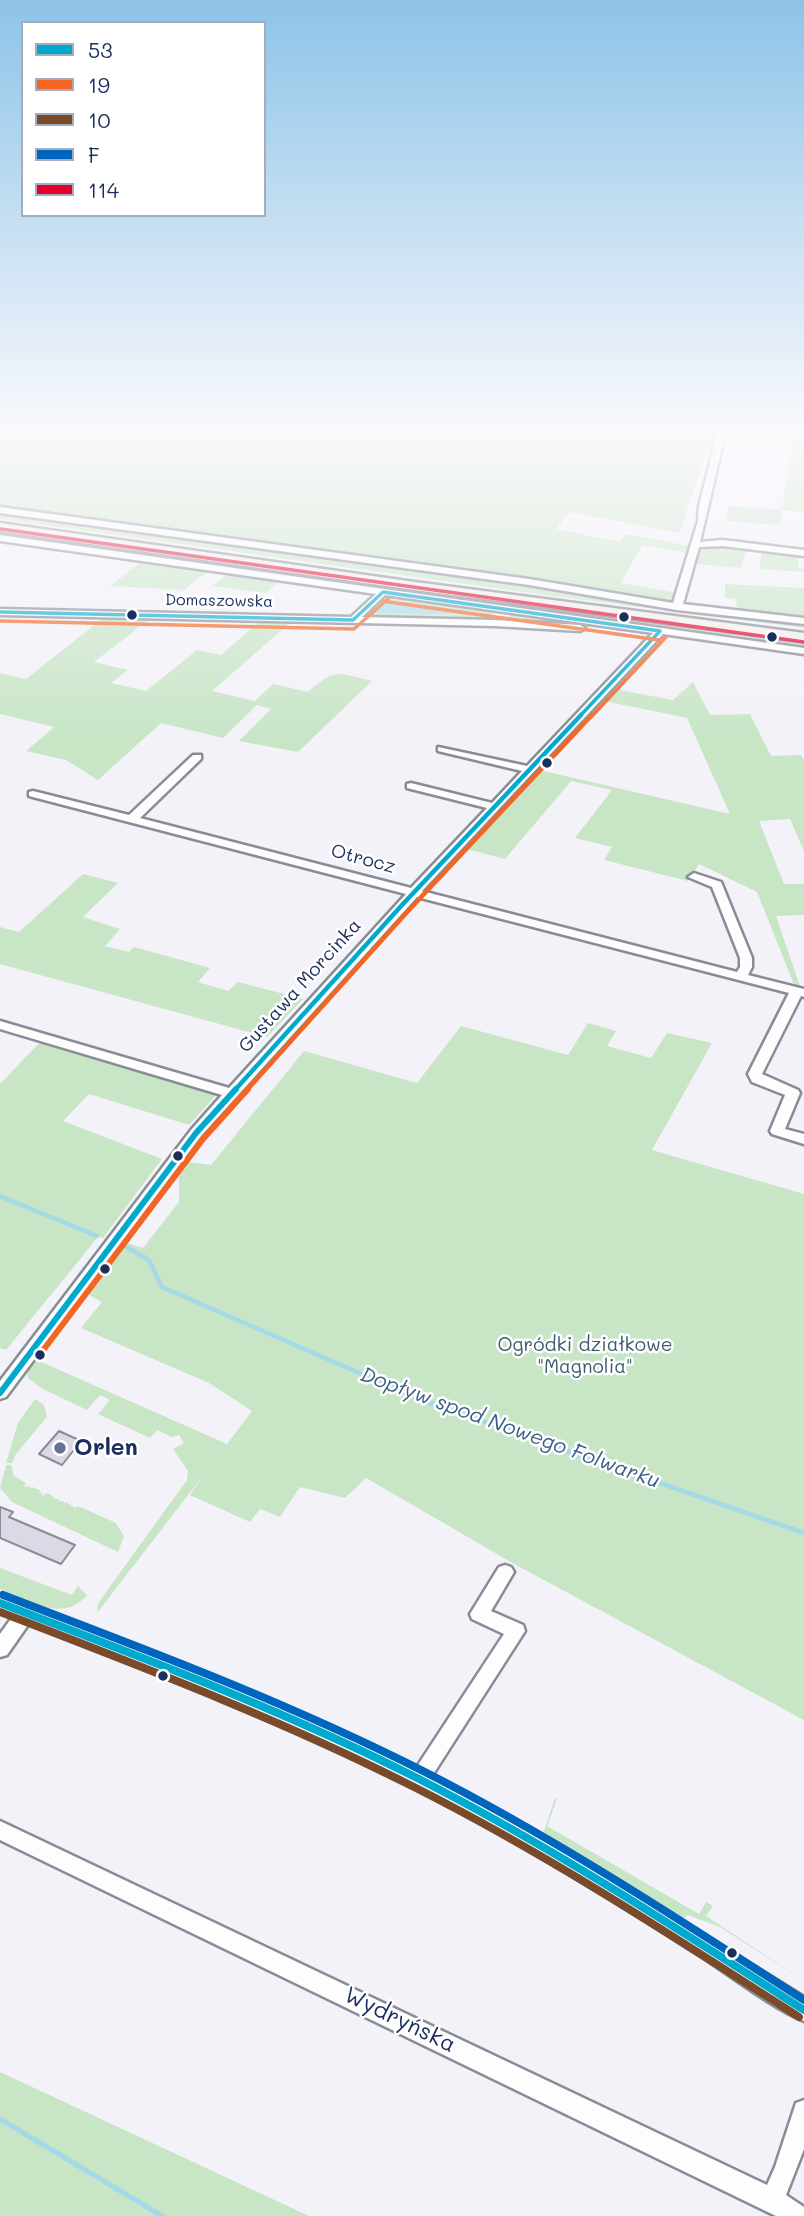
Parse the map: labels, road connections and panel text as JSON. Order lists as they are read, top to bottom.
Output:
{
  "streets": {
    "street": [
      "Domaszowska",
      "Otrocz",
      "Gustawa Morcinka",
      "Wydryńska"
    ]
  },
  "crossings": [
    ["Otrocz", "Gustawa Morcinka"]
  ],
  "water": ["Dopływ spod Nowego Folwarku"],
  "parks": ["Ogródki działkowe \"Magnolia\""],
  "places": ["Orlen"],
  "lines": [
    "transit line 114",
    "transit line 53",
    "transit line 19",
    "transit line F",
    "transit line 10"
  ],
  "legend": [
    "53",
    "19",
    "10",
    "F",
    "114"
  ]
}
